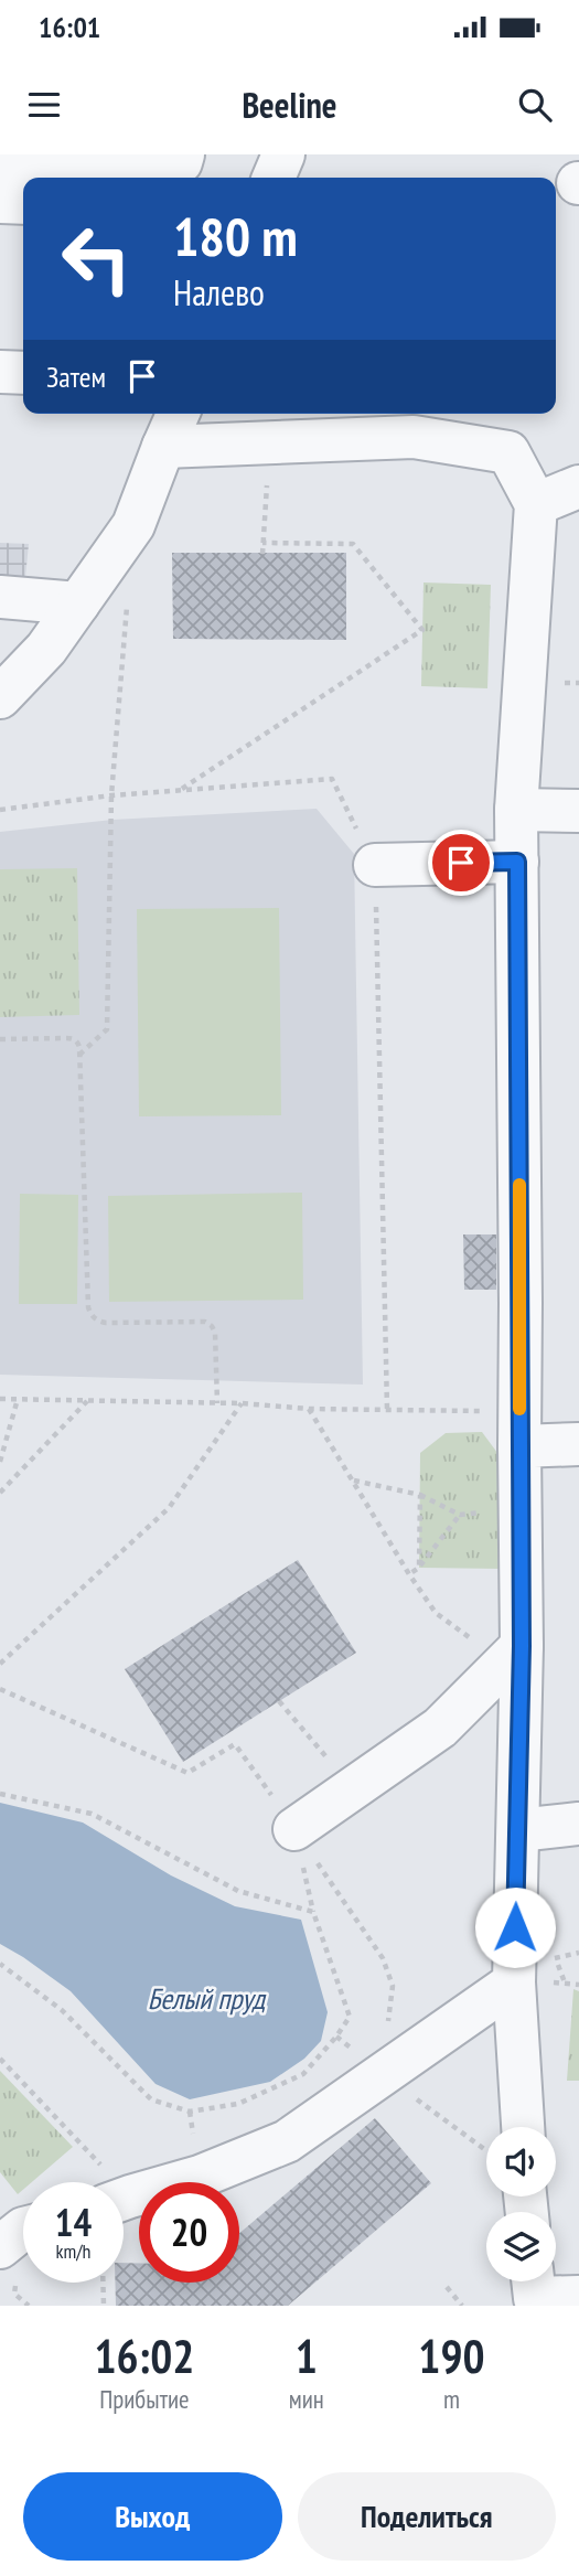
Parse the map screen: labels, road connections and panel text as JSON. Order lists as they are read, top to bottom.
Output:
{
  "water": ["Белый пруд"],
  "page": {
    "status": "16:01",
    "header": "Beeline",
    "turn": ["180 m", "Налево"],
    "then": "Затем",
    "speed": "14 km/h",
    "limit": "20",
    "eta": [
      "16:02",
      "Прибытие",
      "1",
      "мин",
      "190",
      "m"
    ],
    "buttons": ["Выход", "Поделиться"]
  }
}
